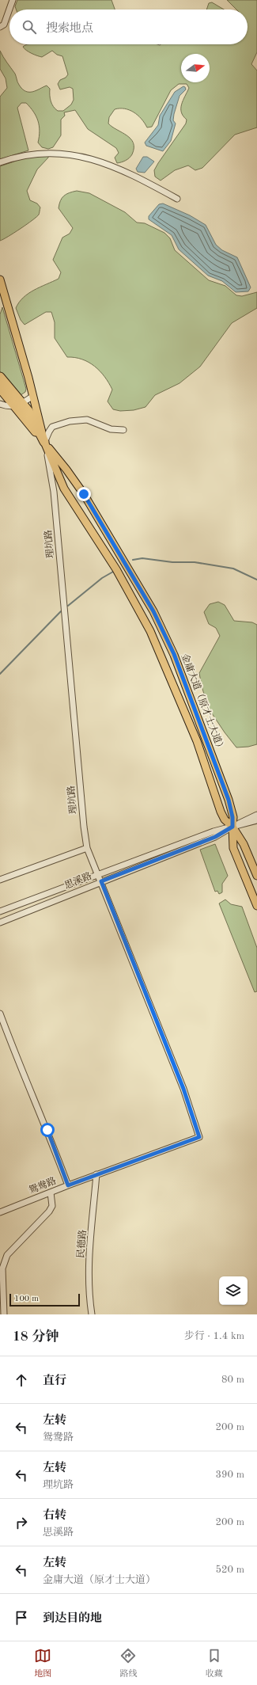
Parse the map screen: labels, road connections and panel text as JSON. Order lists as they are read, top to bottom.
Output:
{
  "streets": {
    "main road": ["金庸大道（原才士大道）"],
    "street": [
      "理坑路",
      "思溪路",
      "鸳鸯路",
      "民德路"
    ]
  },
  "crossings": [
    ["理坑路", "金庸大道（原才士大道）"],
    ["理坑路", "思溪路"],
    ["理坑路", "鸳鸯路"],
    ["金庸大道（原才士大道）", "思溪路"],
    ["鸳鸯路", "民德路"]
  ],
  "scale_bar": "100 m",
  "north": "right",
  "page": {
    "search": "搜索地点",
    "scale": "100 m",
    "heading": ["18 分钟", "步行 · 1.4 km"],
    "list": [
      ["直行", "80 m"],
      ["左转", "鸳鸯路", "200 m"],
      ["左转", "理坑路", "390 m"],
      ["右转", "思溪路", "200 m"],
      ["左转", "金庸大道（原才士大道）", "520 m"],
      "到达目的地"
    ],
    "nav": ["地图", "路线", "收藏"]
  }
}
